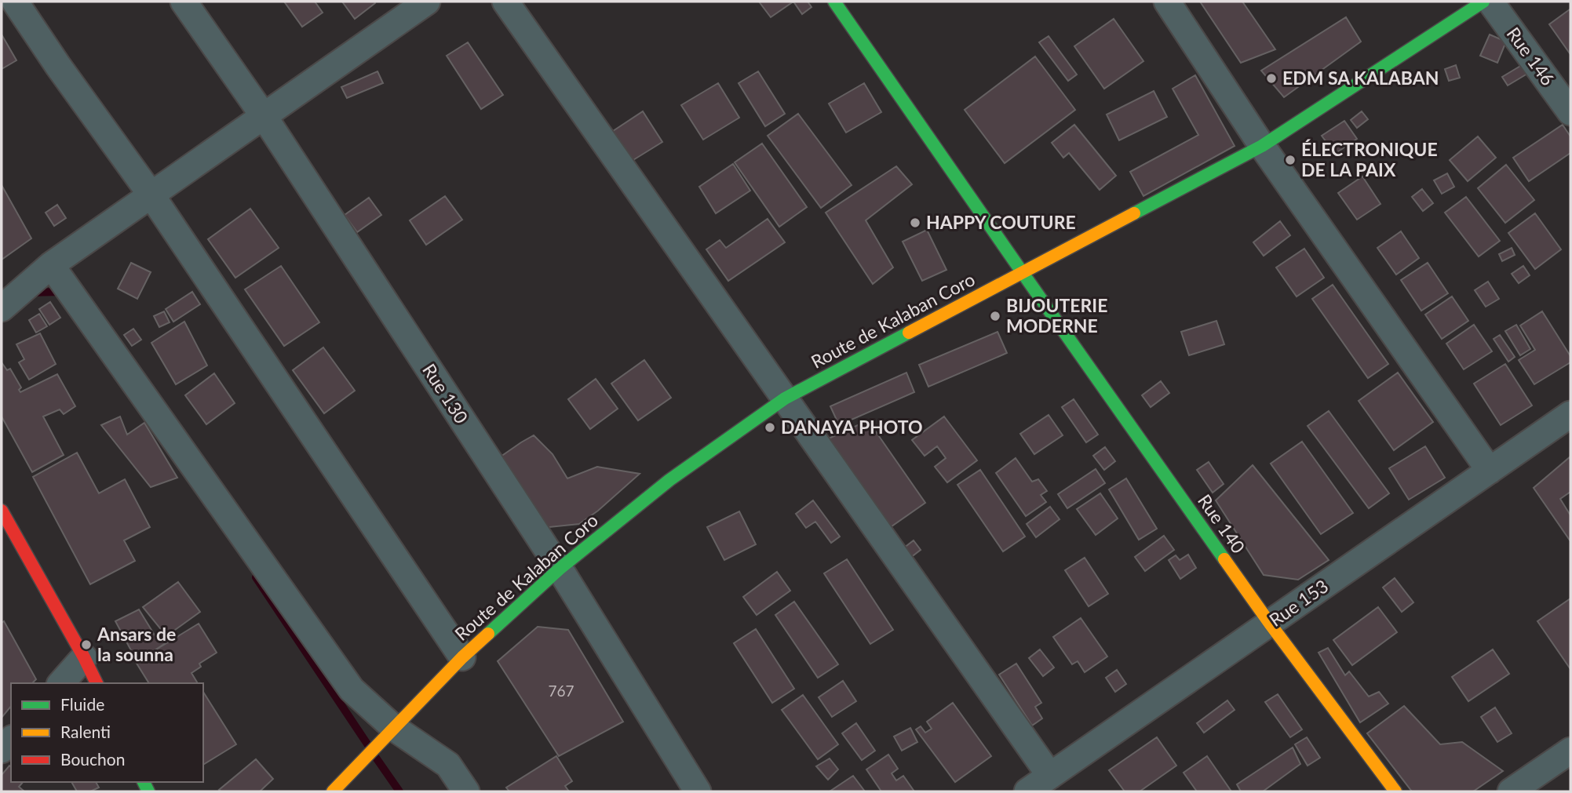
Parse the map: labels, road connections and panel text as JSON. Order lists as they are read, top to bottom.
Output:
{
  "streets": {
    "main road": ["Route de Kalaban Coro", "Rue 140"],
    "street": ["Rue 146", "Rue 130", "Rue 153"]
  },
  "crossings": [
    ["Route de Kalaban Coro", "Rue 130"],
    ["Route de Kalaban Coro", "Rue 140"],
    ["Rue 140", "Rue 153"]
  ],
  "places": [
    "EDM SA KALABAN",
    "ÉLECTRONIQUE DE LA PAIX",
    "HAPPY COUTURE",
    "BIJOUTERIE MODERNE",
    "DANAYA PHOTO",
    "Ansars de la sounna"
  ],
  "house_numbers": ["767"],
  "legend": ["Fluide", "Ralenti", "Bouchon"]
}
